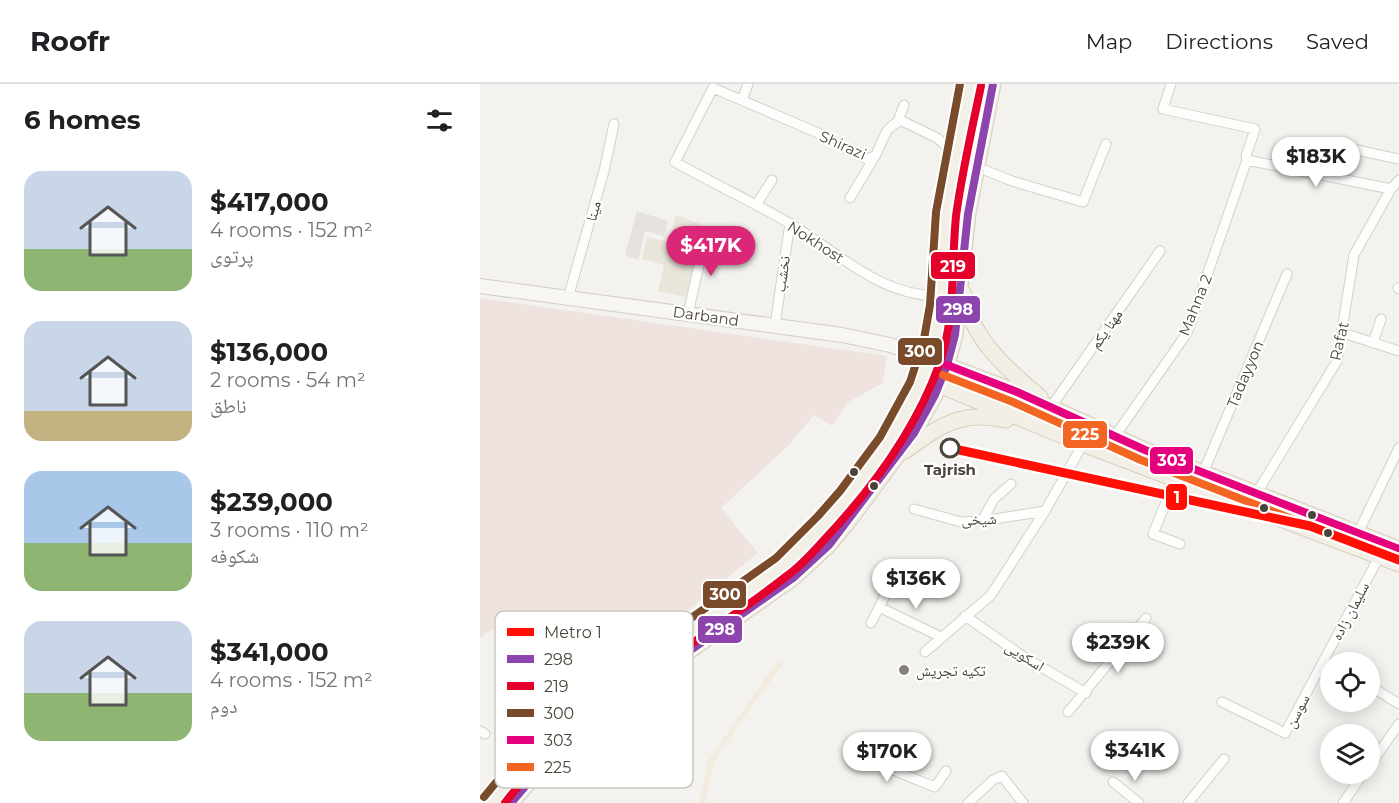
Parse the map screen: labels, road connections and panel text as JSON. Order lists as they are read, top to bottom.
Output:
{
  "streets": {
    "main road": ["Darband"],
    "street": [
      "Shirazi",
      "مینا",
      "Nokhost",
      "نخشب",
      "Mahna 2",
      "مهنا یکم",
      "Rafat",
      "Tadayyon",
      "شیخی",
      "سلیمان زاده",
      "اسکویی",
      "سوسن"
    ]
  },
  "crossings": [
    ["Shirazi", "Nokhost"],
    ["مینا", "Darband"],
    ["Nokhost", "نخشب"],
    ["نخشب", "Darband"]
  ],
  "places": ["Tajrish", "تکیه تجریش"],
  "lines": [
    "transit line 298",
    "transit line 300",
    "transit line 219",
    "transit line 303",
    "transit line 225",
    "metro line 1"
  ],
  "legend": [
    "Metro 1",
    "298",
    "219",
    "300",
    "303",
    "225"
  ],
  "page": {
    "header": "Roofr",
    "nav": ["Map", "Directions", "Saved"],
    "heading": "6 homes",
    "price": [
      "$183K",
      "$417K",
      "$136K",
      "$239K",
      "$341K",
      "$170K"
    ],
    "list": [
      {
        "name": "$417,000",
        "note": "4 rooms · 152 m² · پرتوی"
      },
      {
        "name": "$136,000",
        "note": "2 rooms · 54 m² · ناطق"
      },
      {
        "name": "$239,000",
        "note": "3 rooms · 110 m² · شکوفه"
      },
      {
        "name": "$341,000",
        "note": "4 rooms · 152 m² · دوم"
      }
    ]
  }
}
